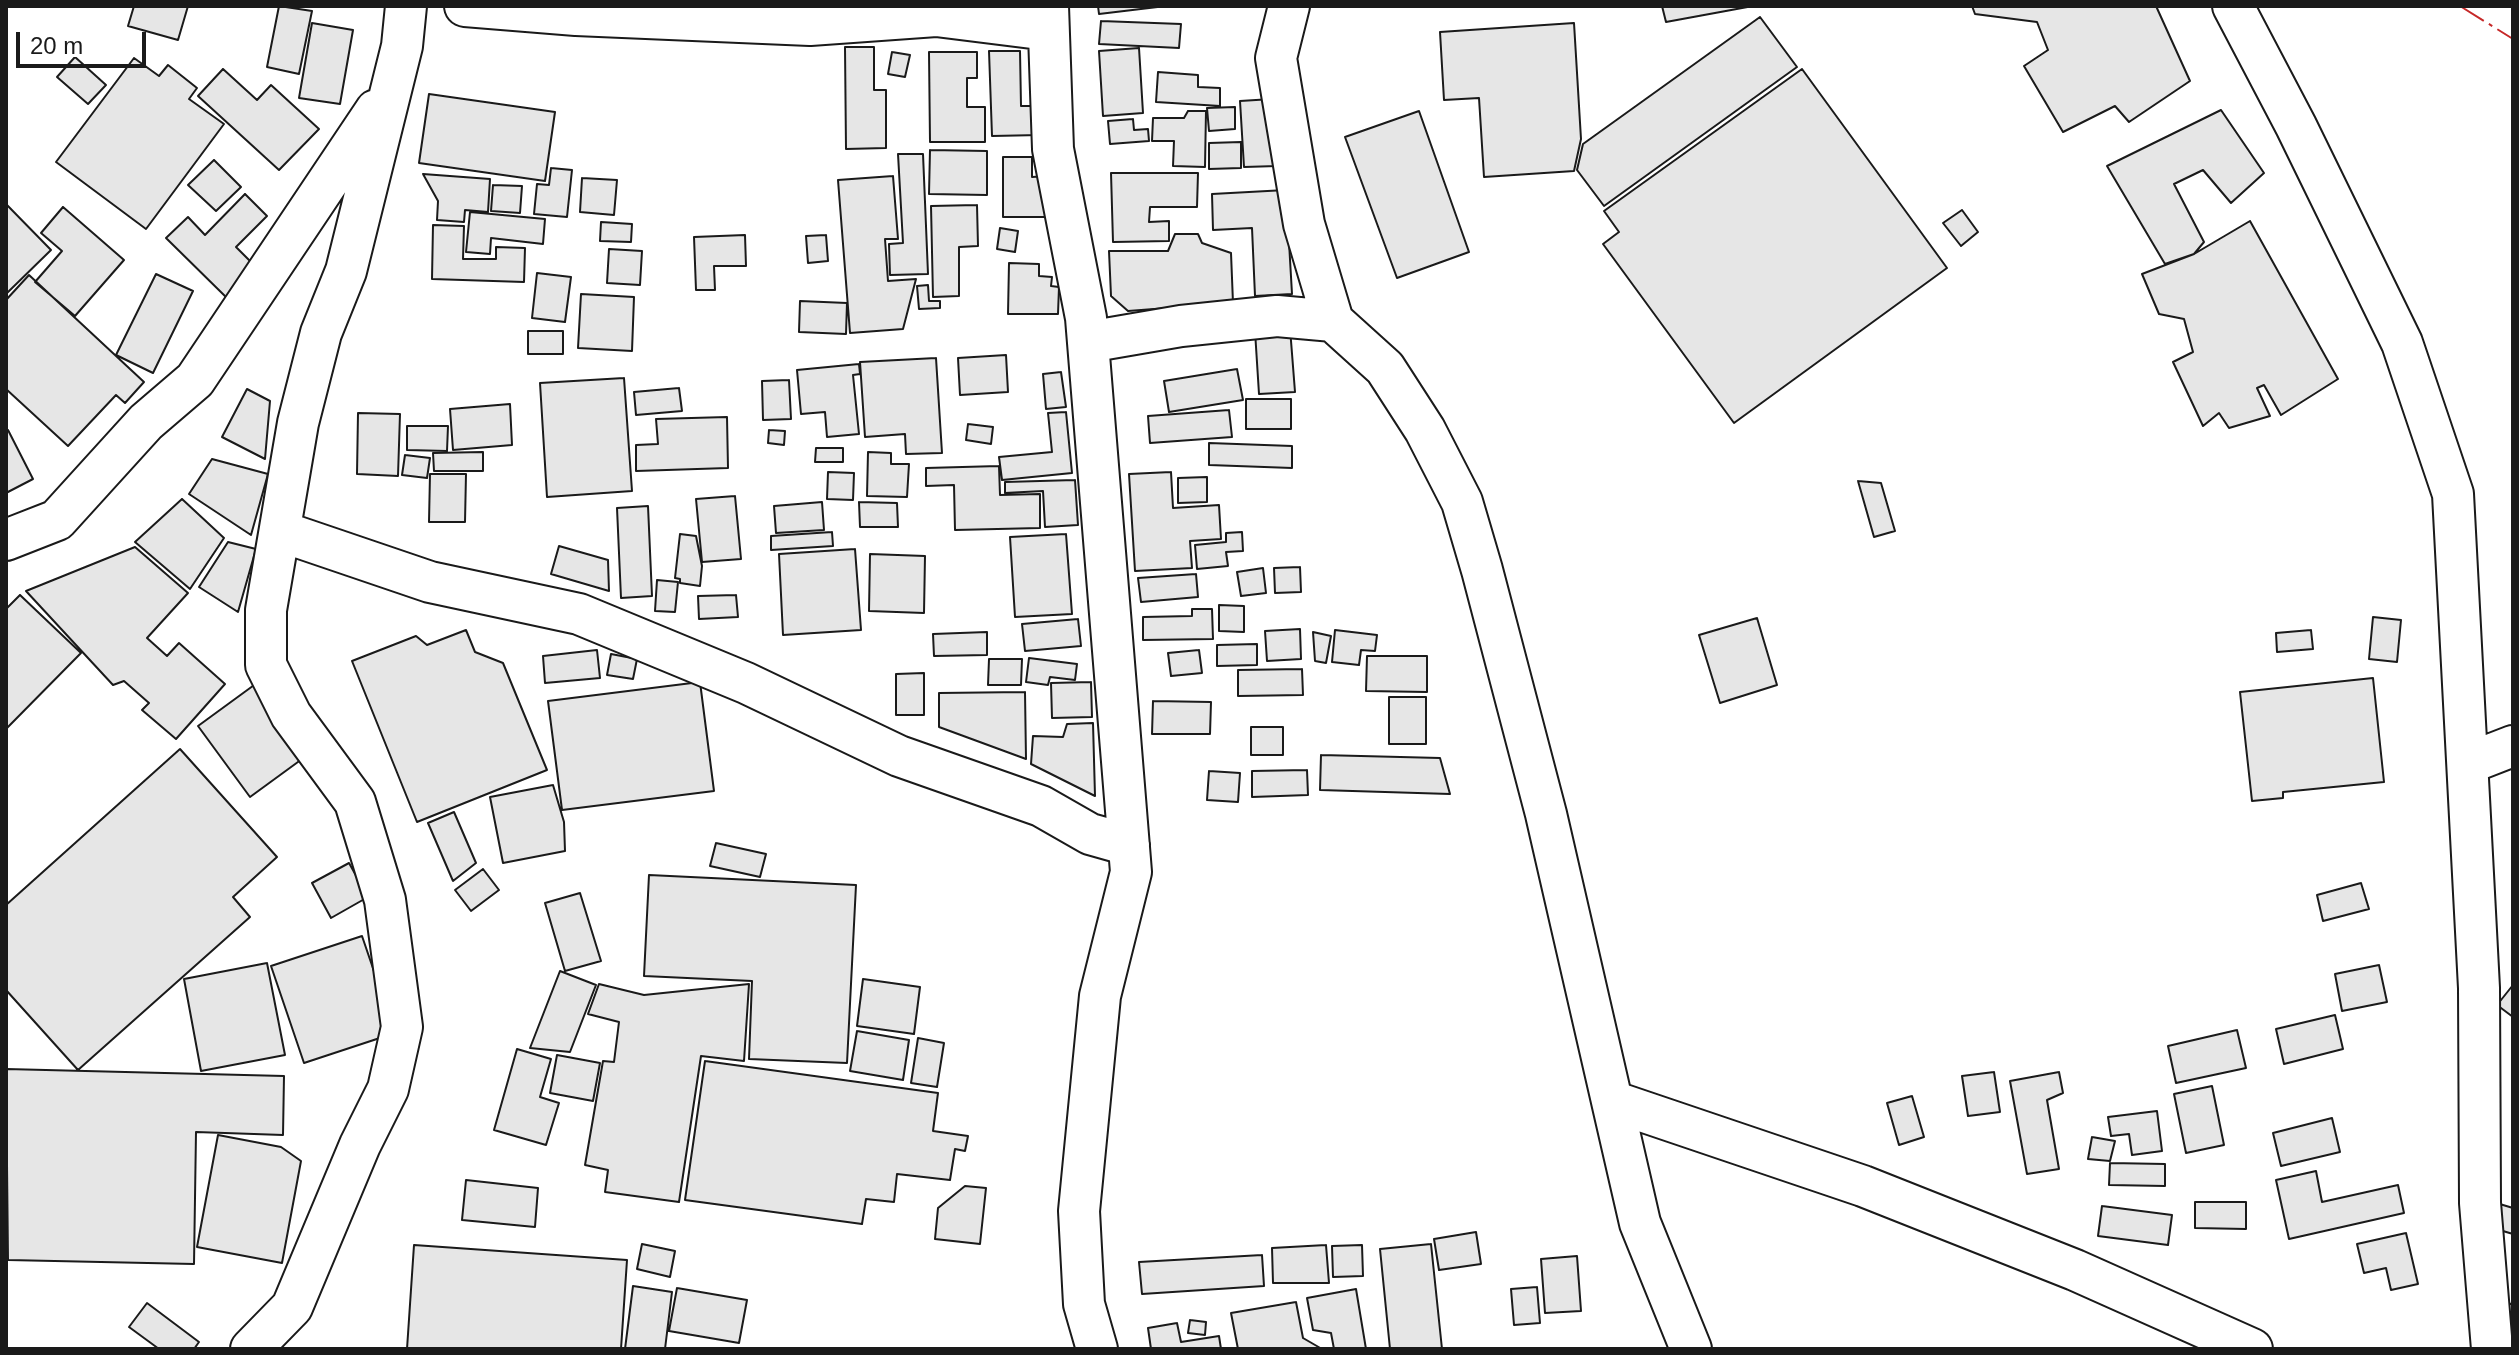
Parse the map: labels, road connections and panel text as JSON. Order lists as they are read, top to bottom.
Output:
{
  "scale_bar": "20 m"
}
